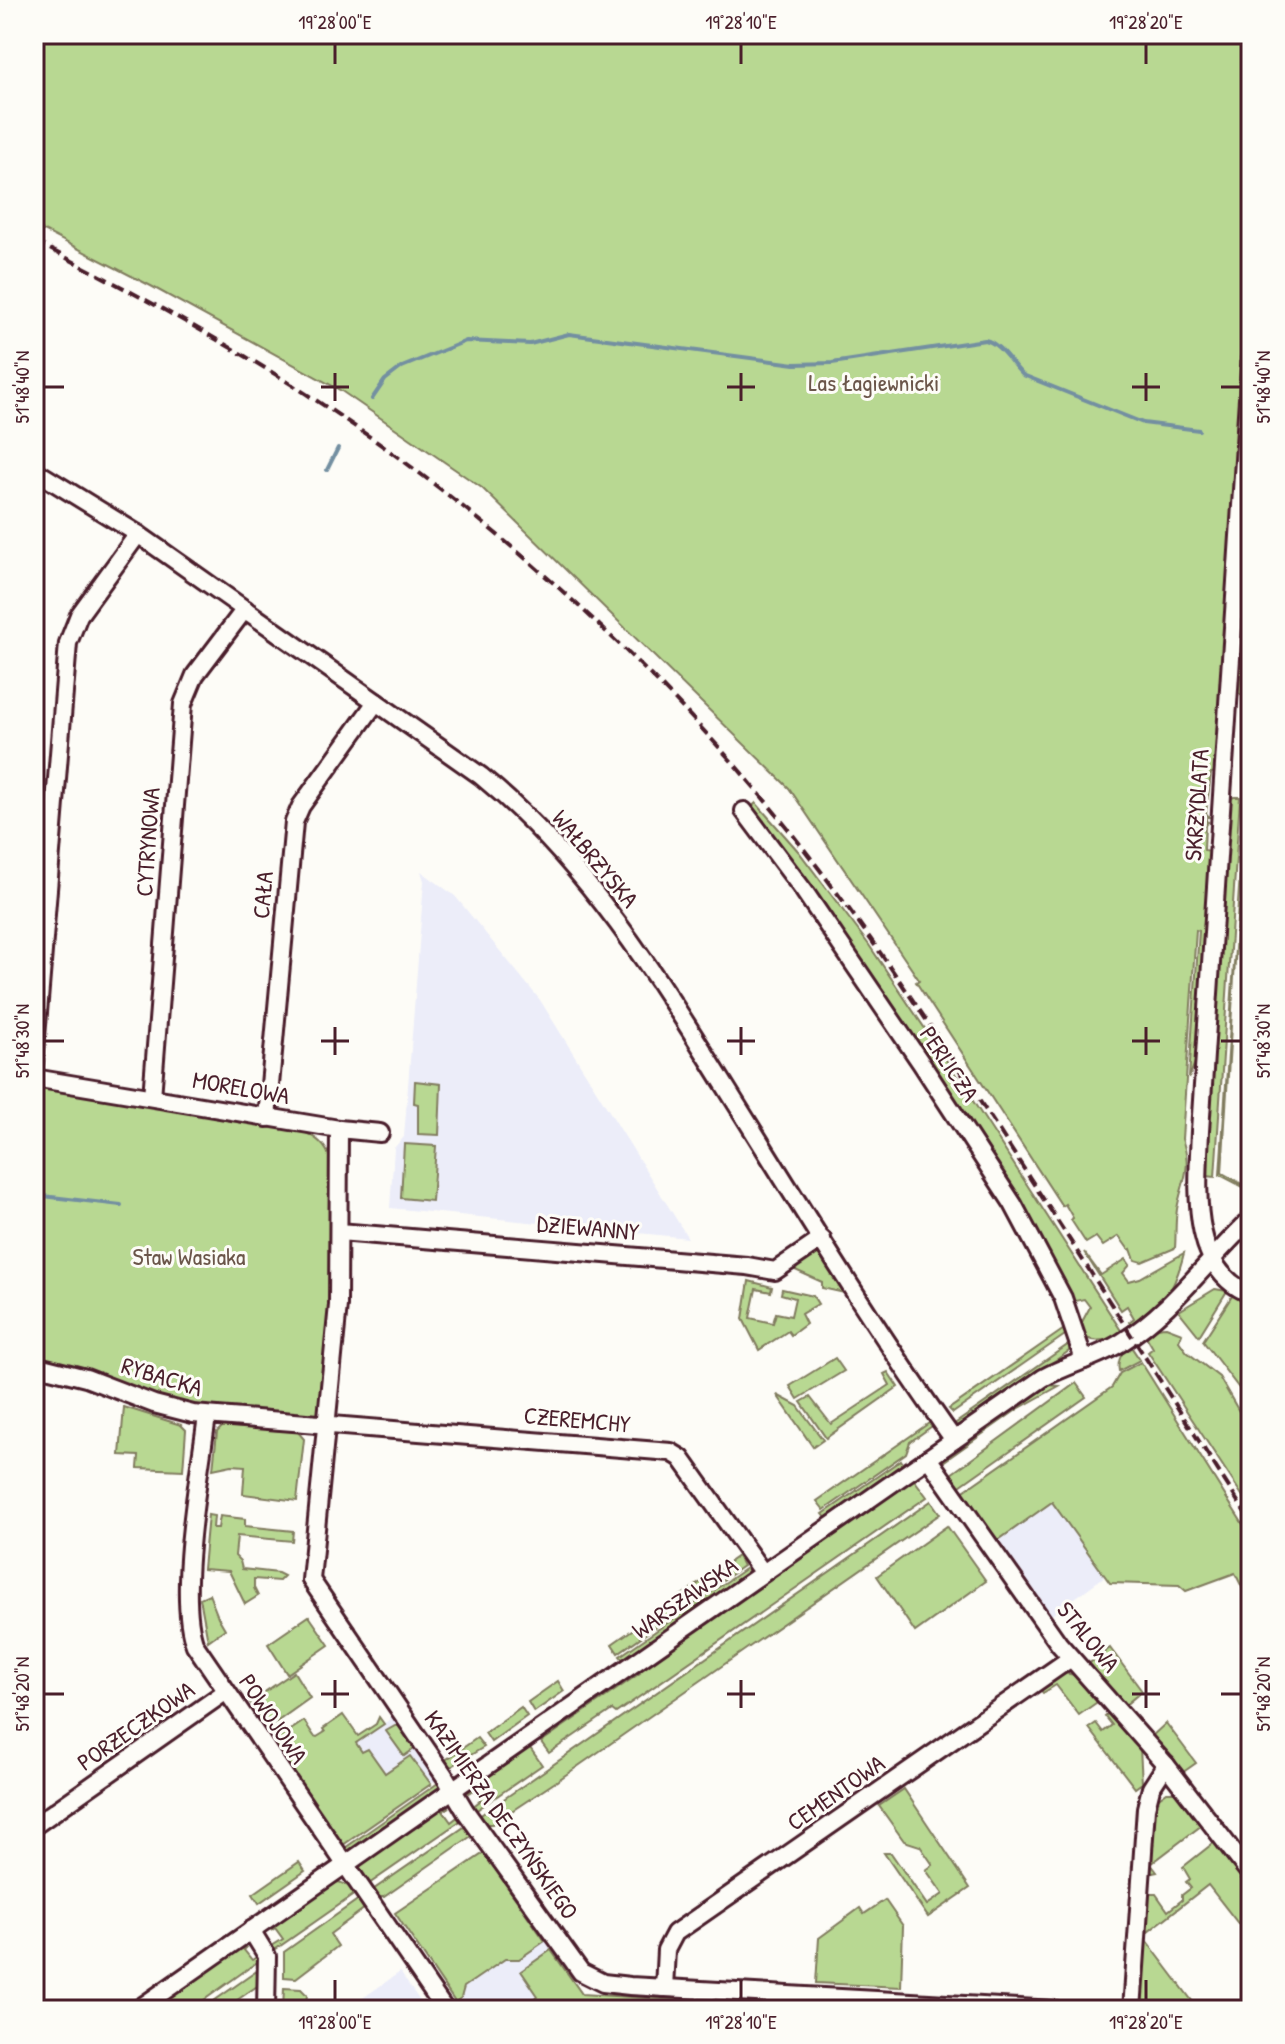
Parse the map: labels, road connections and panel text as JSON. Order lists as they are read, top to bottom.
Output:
{
  "streets": {
    "street": [
      "SKRZYDLATA",
      "CYTRYNOWA",
      "WAŁBRZYSKA",
      "CAŁA",
      "PERLICZA",
      "MORELOWA",
      "DZIEWANNY",
      "RYBACKA",
      "CZEREMCHY",
      "WARSZAWSKA",
      "STALOWA",
      "POWOJOWA",
      "PORZECZKOWA",
      "CEMENTOWA",
      "KAZIMIERZA DECZYŃSKIEGO"
    ]
  },
  "crossings": [
    ["SKRZYDLATA", "WARSZAWSKA"],
    ["CYTRYNOWA", "WAŁBRZYSKA"],
    ["CYTRYNOWA", "MORELOWA"],
    ["WAŁBRZYSKA", "CAŁA"],
    ["WAŁBRZYSKA", "DZIEWANNY"],
    ["WAŁBRZYSKA", "WARSZAWSKA"],
    ["CAŁA", "MORELOWA"],
    ["PERLICZA", "WARSZAWSKA"],
    ["DZIEWANNY", "KAZIMIERZA DECZYŃSKIEGO"],
    ["RYBACKA", "CZEREMCHY"],
    ["RYBACKA", "POWOJOWA"],
    ["RYBACKA", "KAZIMIERZA DECZYŃSKIEGO"],
    ["CZEREMCHY", "WARSZAWSKA"],
    ["CZEREMCHY", "KAZIMIERZA DECZYŃSKIEGO"],
    ["WARSZAWSKA", "STALOWA"],
    ["WARSZAWSKA", "POWOJOWA"],
    ["WARSZAWSKA", "KAZIMIERZA DECZYŃSKIEGO"],
    ["STALOWA", "CEMENTOWA"],
    ["POWOJOWA", "PORZECZKOWA"],
    ["CEMENTOWA", "KAZIMIERZA DECZYŃSKIEGO"]
  ],
  "parks": ["Las Łagiewnicki", "Staw Wasiaka"],
  "coordinates": [
    "19°28'00\"E",
    "19°28'10\"E",
    "19°28'20\"E",
    "51°48'40\"N",
    "51°48'30\"N",
    "51°48'20\"N"
  ]
}
